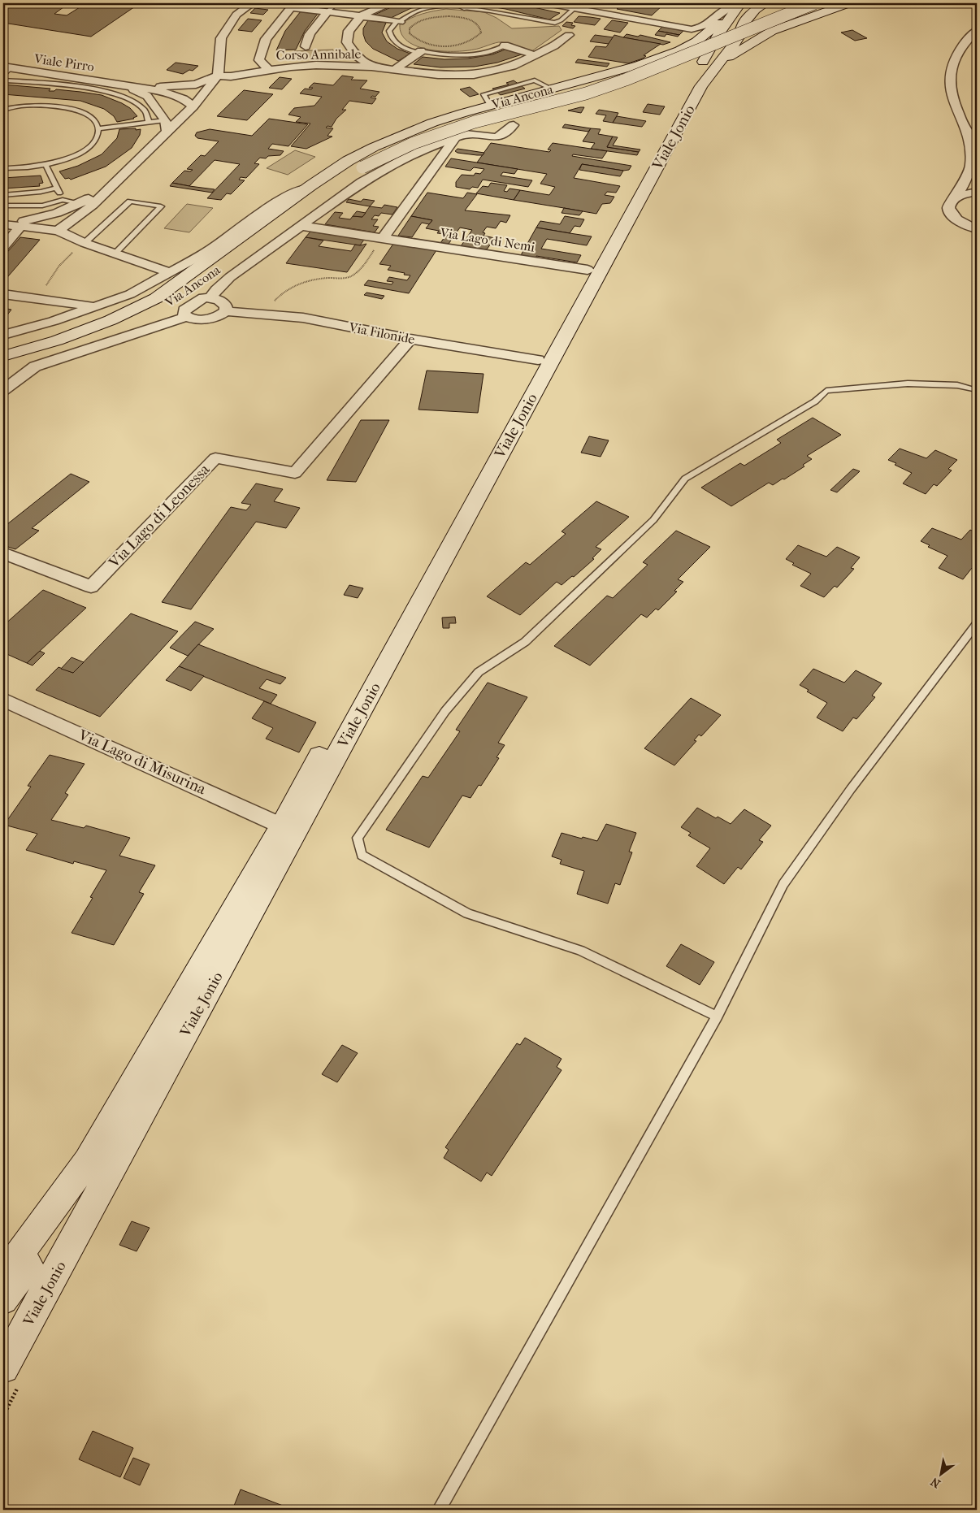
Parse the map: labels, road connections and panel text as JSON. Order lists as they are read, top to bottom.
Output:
{
  "streets": {
    "main road": ["Via Ancona", "Viale Jonio"],
    "street": [
      "Corso Annibale",
      "Viale Pirro",
      "Via Lago di Nemi",
      "Via Filonide",
      "Via Lago di Leonessa",
      "Via Lago di Misurina"
    ]
  },
  "crossings": [
    ["Corso Annibale", "Viale Pirro"],
    ["Via Ancona", "Viale Jonio"],
    ["Viale Jonio", "Via Lago di Nemi"],
    ["Viale Jonio", "Via Filonide"],
    ["Viale Jonio", "Via Lago di Misurina"],
    ["Via Filonide", "Via Lago di Leonessa"]
  ],
  "north": "bottom left"
}
